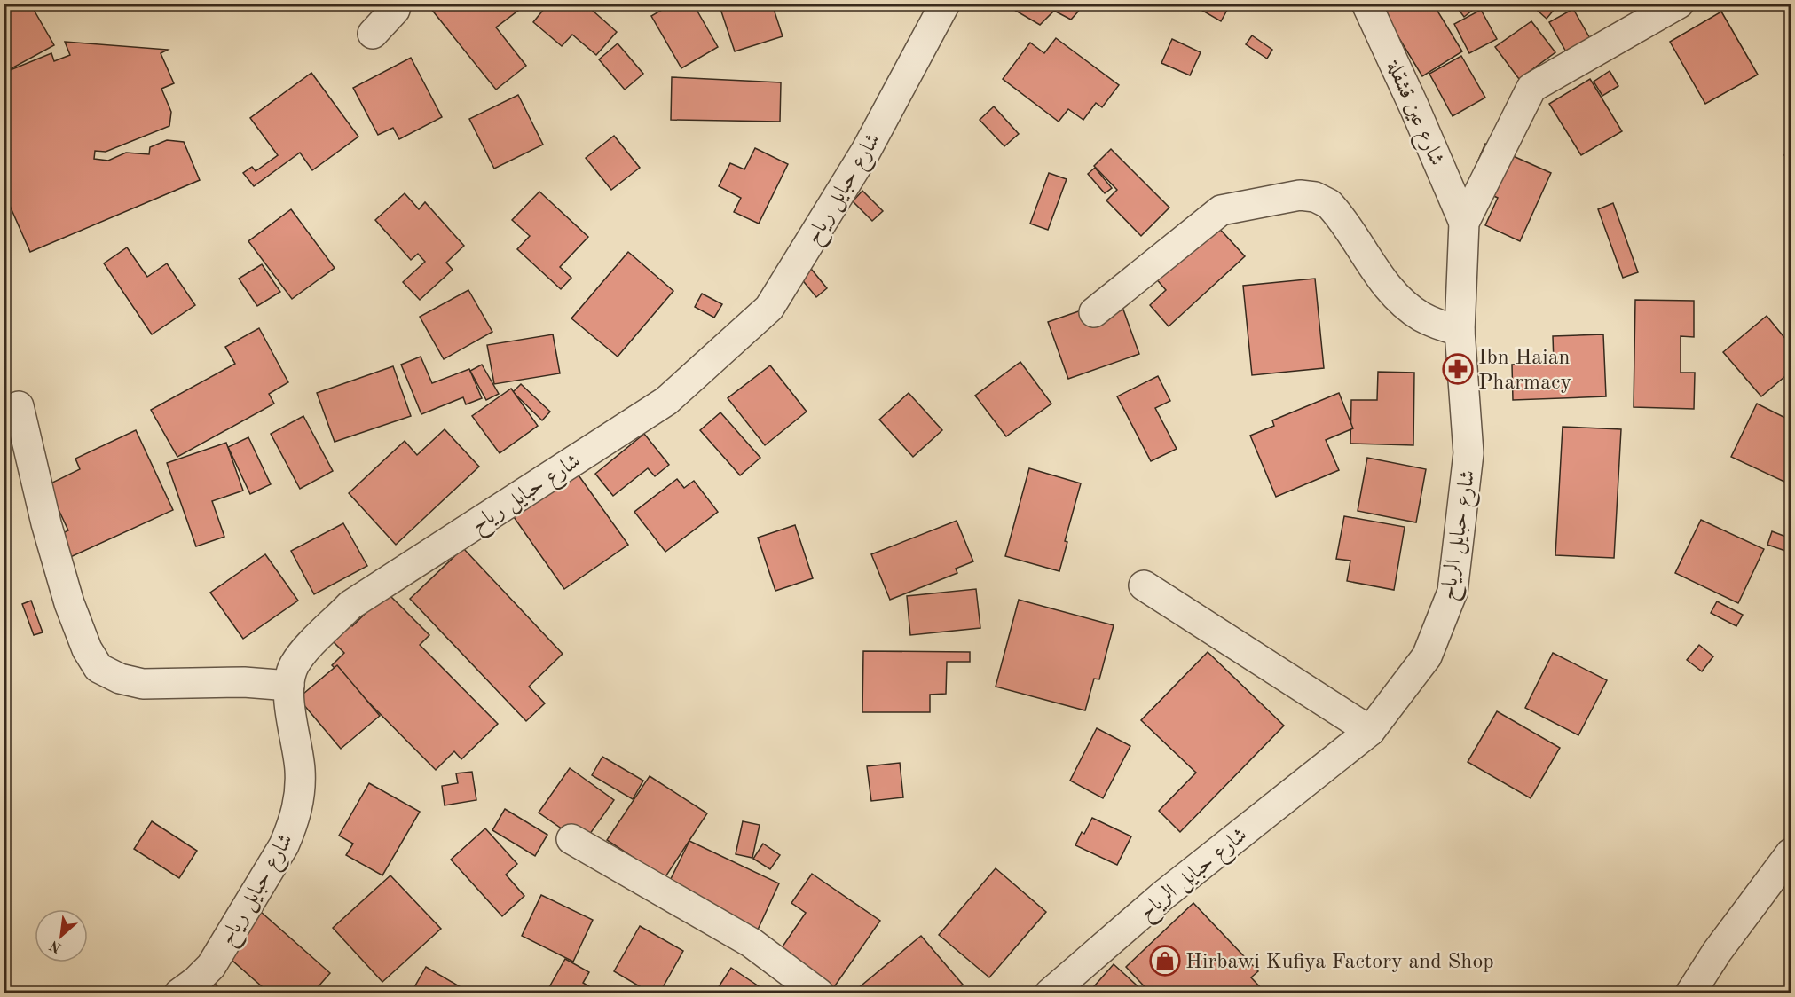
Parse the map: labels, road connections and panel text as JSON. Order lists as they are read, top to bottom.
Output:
{
  "streets": {
    "street": ["شارع عين قشقلة", "شارع حبايل رياح", "شارع حبايل الرياح"]
  },
  "crossings": [
    ["شارع عين قشقلة", "شارع حبايل الرياح"]
  ],
  "places": {
    "pharmacy": ["Ibn Haian Pharmacy"],
    "shop": ["Hirbawi Kufiya Factory and Shop"]
  },
  "north": "bottom left"
}
